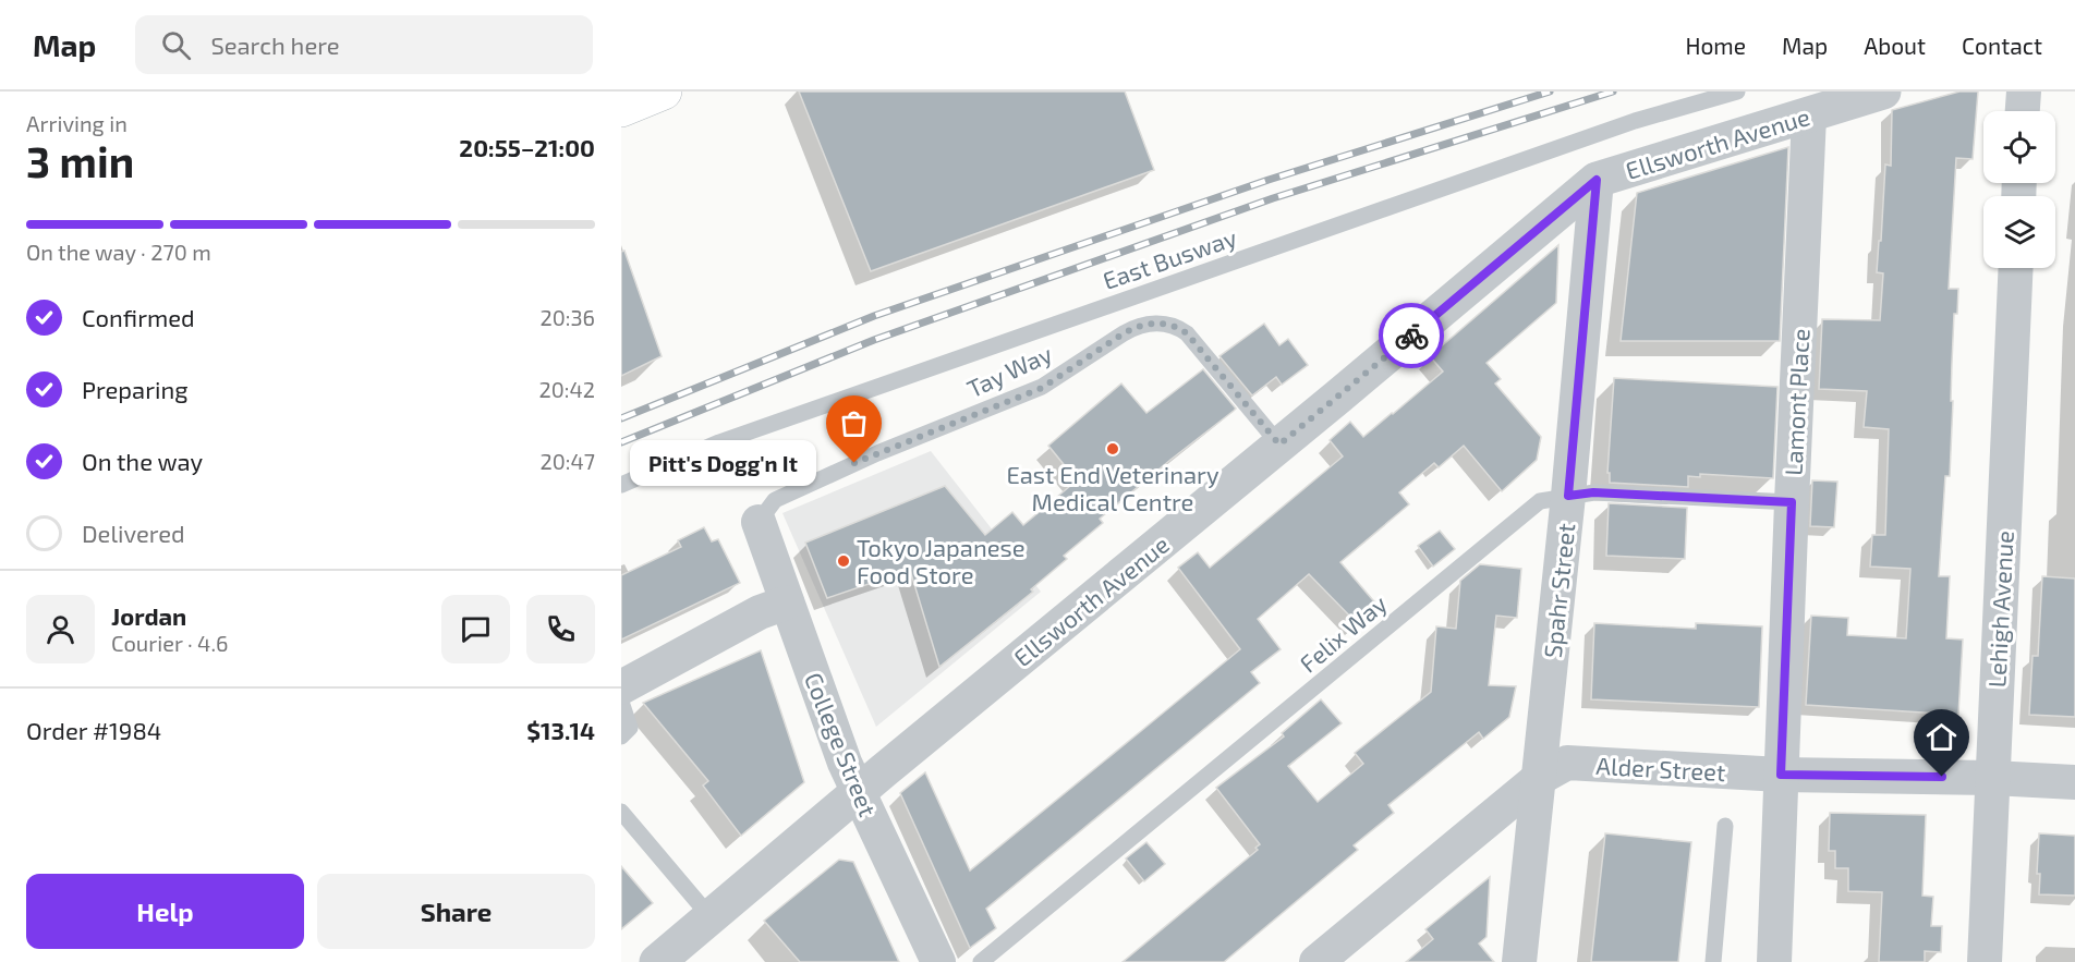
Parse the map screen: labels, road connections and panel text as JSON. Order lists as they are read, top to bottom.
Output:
{
  "streets": {
    "street": [
      "Ellsworth Avenue",
      "Lamont Place",
      "Spahr Street",
      "Lehigh Avenue",
      "College Street",
      "Alder Street"
    ],
    "lane": ["East Busway", "Tay Way", "Felix Way"]
  },
  "crossings": [
    ["Ellsworth Avenue", "Tay Way"],
    ["Ellsworth Avenue", "Lamont Place"],
    ["Ellsworth Avenue", "Spahr Street"],
    ["Ellsworth Avenue", "College Street"],
    ["Tay Way", "College Street"],
    ["Lamont Place", "Felix Way"],
    ["Lamont Place", "Alder Street"],
    ["Spahr Street", "Felix Way"],
    ["Spahr Street", "Alder Street"],
    ["Lehigh Avenue", "Alder Street"]
  ],
  "places": ["East End Veterinary Medical Centre", "Pitt's Dogg'n It", "Tokyo Japanese Food Store"],
  "page": {
    "header": "Map",
    "search": "Search here",
    "nav": [
      "Home",
      "Map",
      "About",
      "Contact"
    ],
    "heading": ["3 min", "Arriving in", "20:55–21:00"],
    "panel": [
      "Jordan",
      "Courier · 4.6",
      "Order #1984",
      "$13.14"
    ],
    "bar": "On the way · 270 m",
    "list": [
      ["Confirmed", "20:36"],
      ["Preparing", "20:42"],
      ["On the way", "20:47"],
      "Delivered"
    ],
    "bubble": "Pitt's Dogg'n It",
    "buttons": ["Help", "Share"]
  }
}
